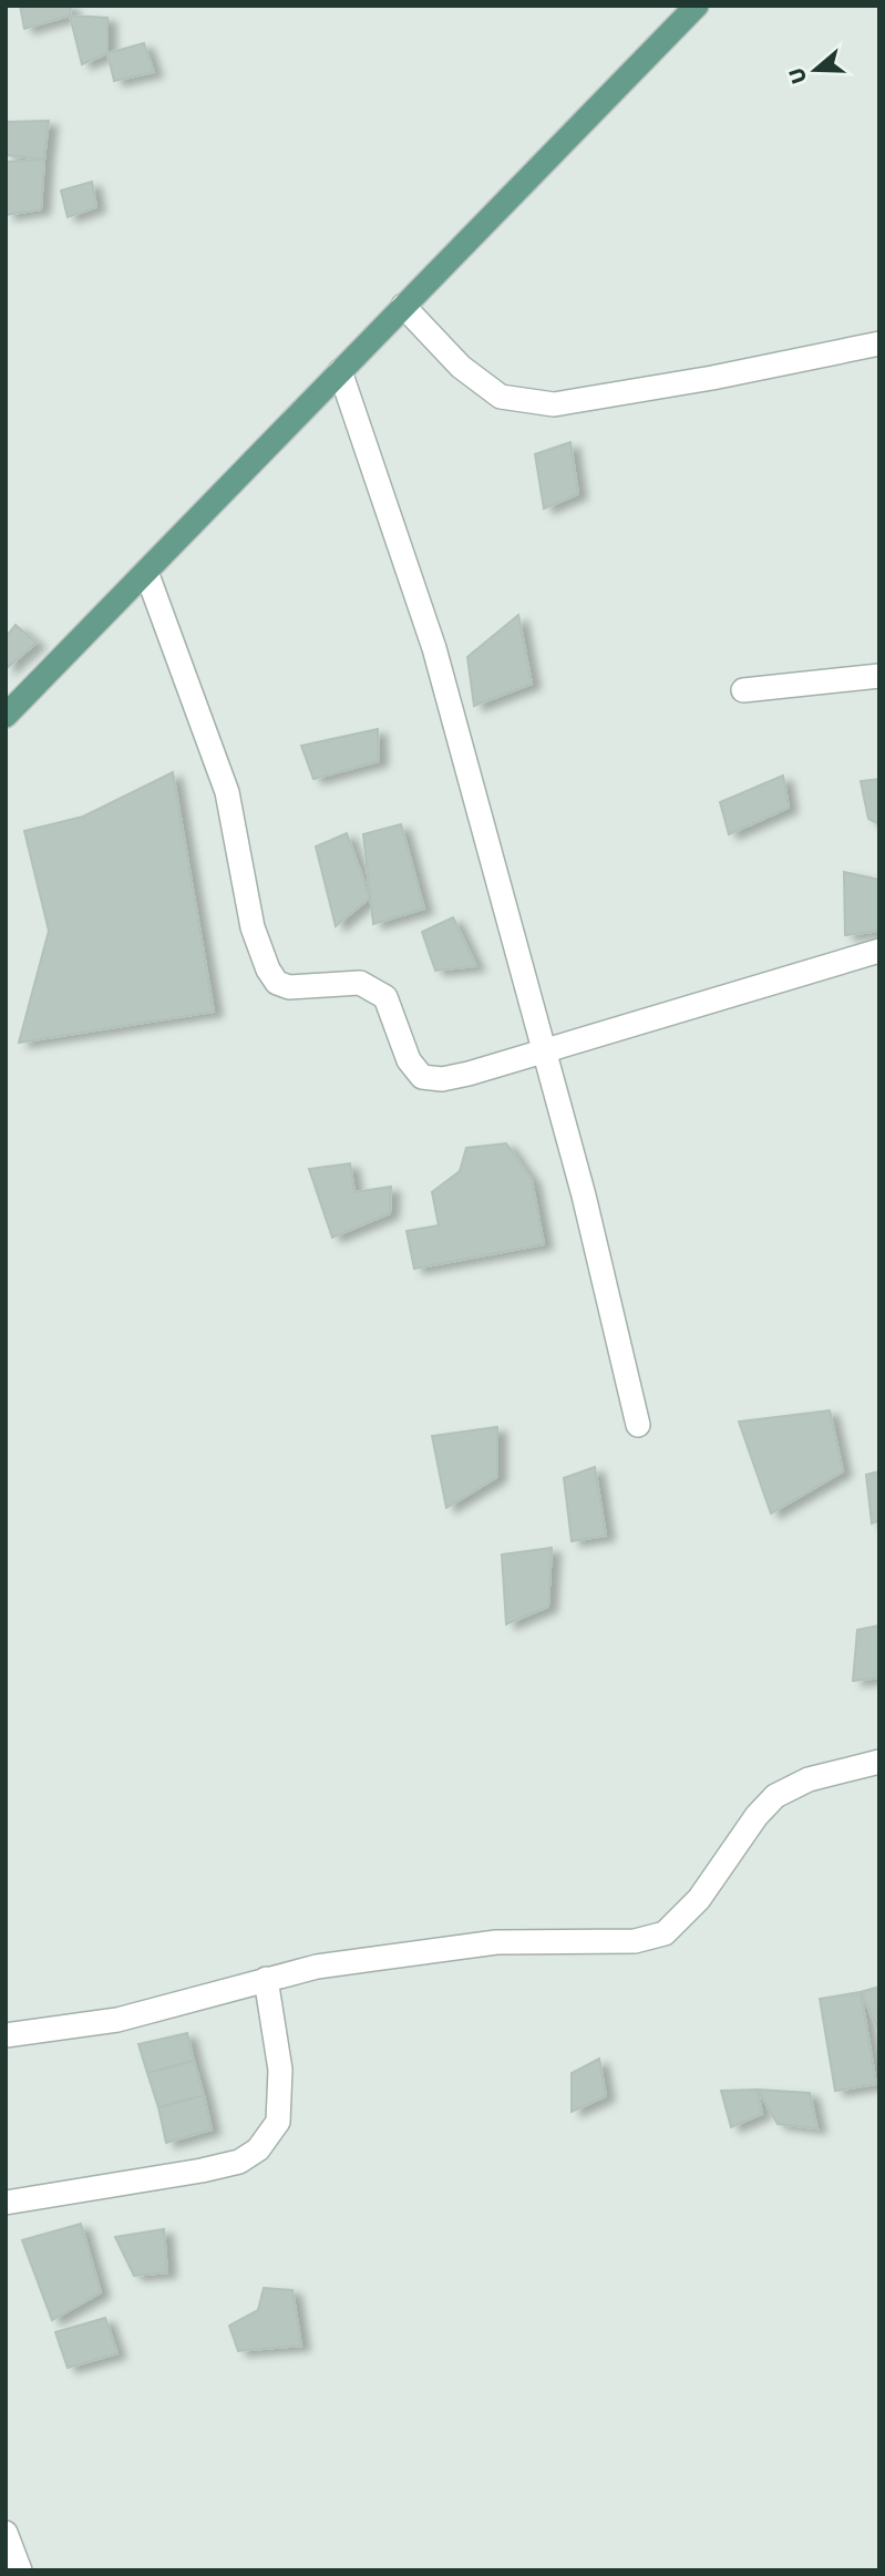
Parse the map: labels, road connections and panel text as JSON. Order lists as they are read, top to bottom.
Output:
{
  "north": "left"
}
